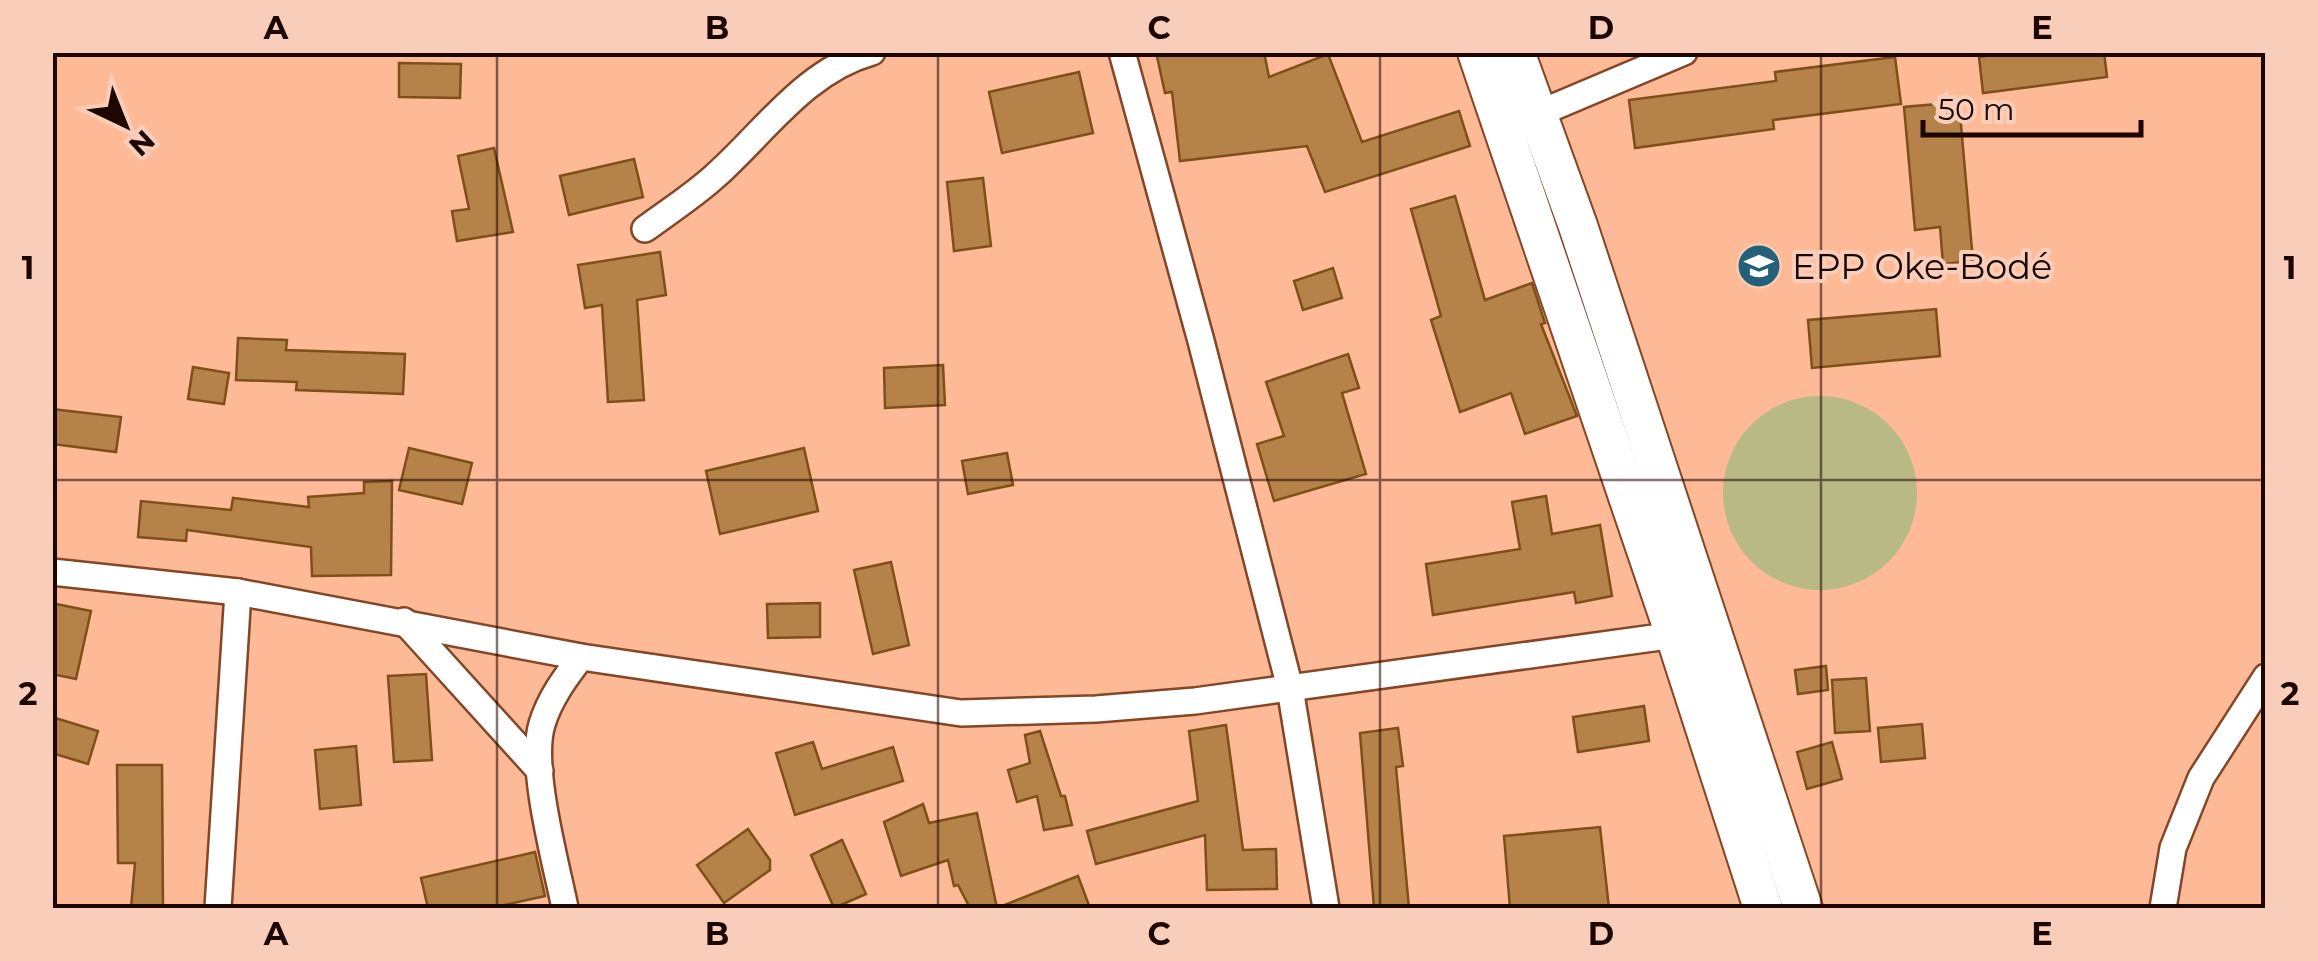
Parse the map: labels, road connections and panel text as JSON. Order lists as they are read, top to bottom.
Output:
{
  "places": {
    "school or university": ["EPP Oke-Bodé"]
  },
  "scale_bar": "50 m",
  "north": "bottom right",
  "grid": {
    "columns": [
      "A",
      "B",
      "C",
      "D",
      "E"
    ],
    "rows": ["1", "2"]
  }
}
